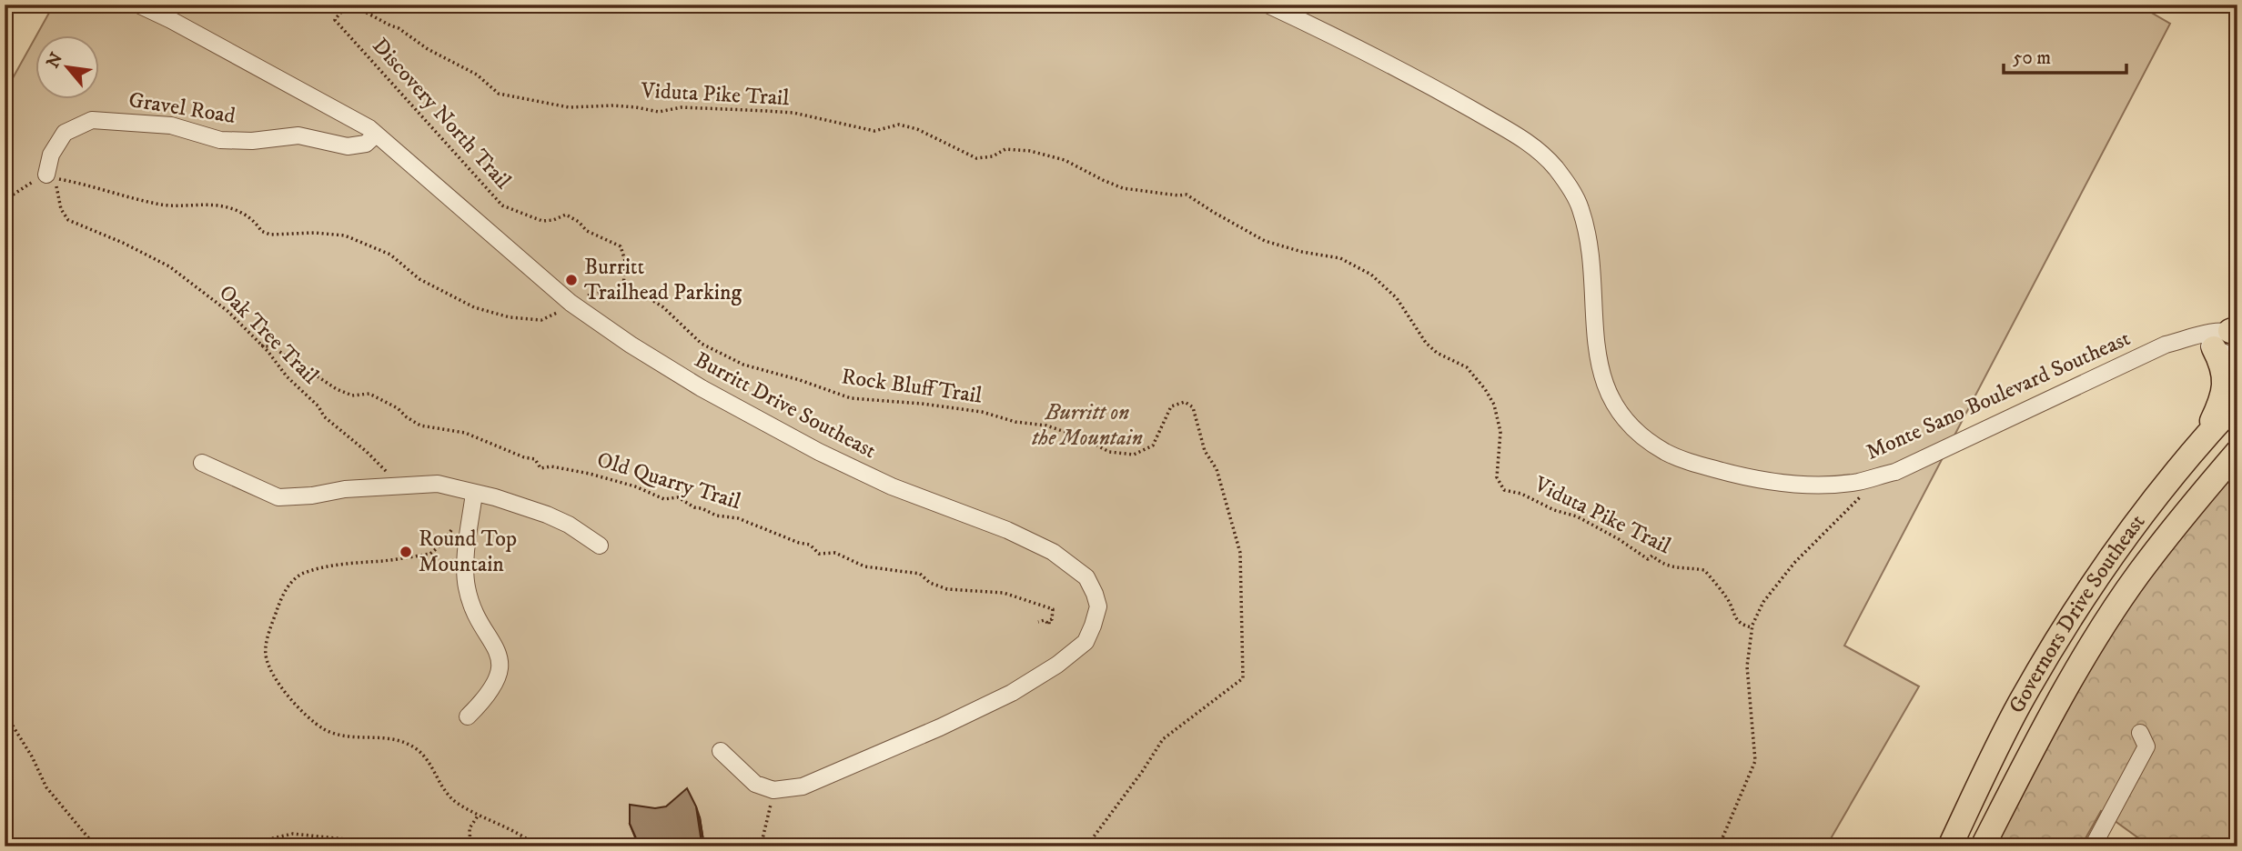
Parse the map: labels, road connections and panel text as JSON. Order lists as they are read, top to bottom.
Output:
{
  "streets": {
    "highway": ["Governors Drive Southeast"],
    "street": ["Gravel Road", "Monte Sano Boulevard Southeast", "Burritt Drive Southeast"],
    "path": [
      "Viduta Pike Trail",
      "Discovery North Trail",
      "Oak Tree Trail",
      "Rock Bluff Trail",
      "Old Quarry Trail"
    ]
  },
  "crossings": [
    ["Viduta Pike Trail", "Discovery North Trail"],
    ["Gravel Road", "Oak Tree Trail"],
    ["Gravel Road", "Burritt Drive Southeast"],
    ["Discovery North Trail", "Rock Bluff Trail"],
    ["Oak Tree Trail", "Old Quarry Trail"]
  ],
  "parks": ["Burritt on the Mountain"],
  "places": ["Burritt Trailhead Parking", "Round Top Mountain"],
  "scale_bar": "50 m",
  "north": "top left"
}
